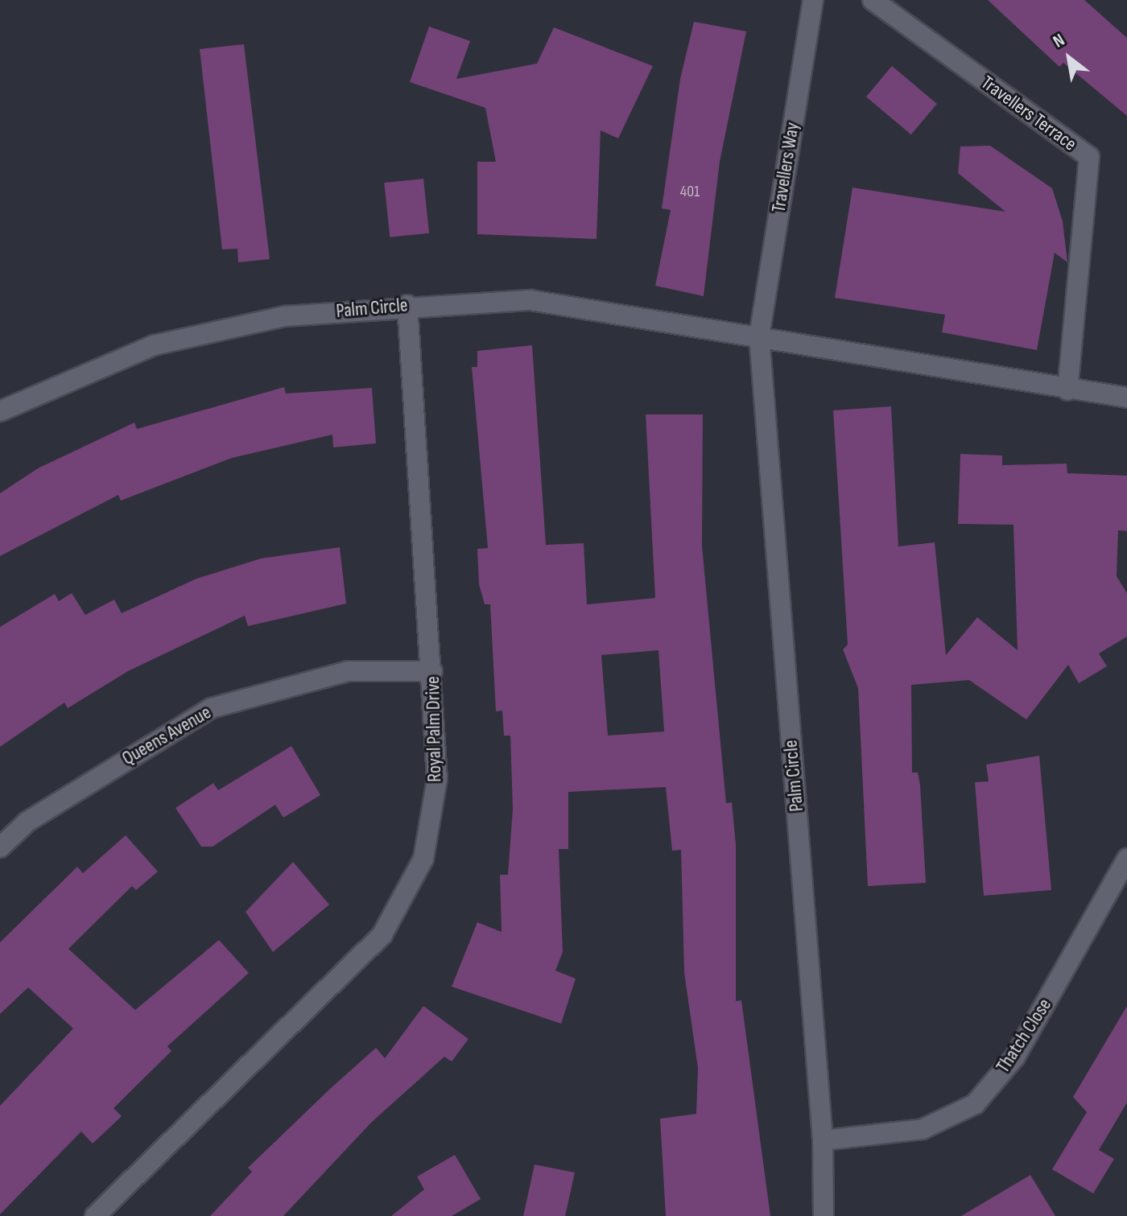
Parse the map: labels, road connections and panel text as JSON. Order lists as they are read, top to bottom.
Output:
{
  "streets": {
    "street": [
      "Travellers Terrace",
      "Travellers Way",
      "Palm Circle",
      "Royal Palm Drive",
      "Queens Avenue",
      "Thatch Close"
    ]
  },
  "crossings": [
    ["Travellers Terrace", "Palm Circle"],
    ["Travellers Way", "Palm Circle"],
    ["Palm Circle", "Royal Palm Drive"],
    ["Palm Circle", "Thatch Close"],
    ["Royal Palm Drive", "Queens Avenue"]
  ],
  "house_numbers": ["401"],
  "north": "top left"
}
